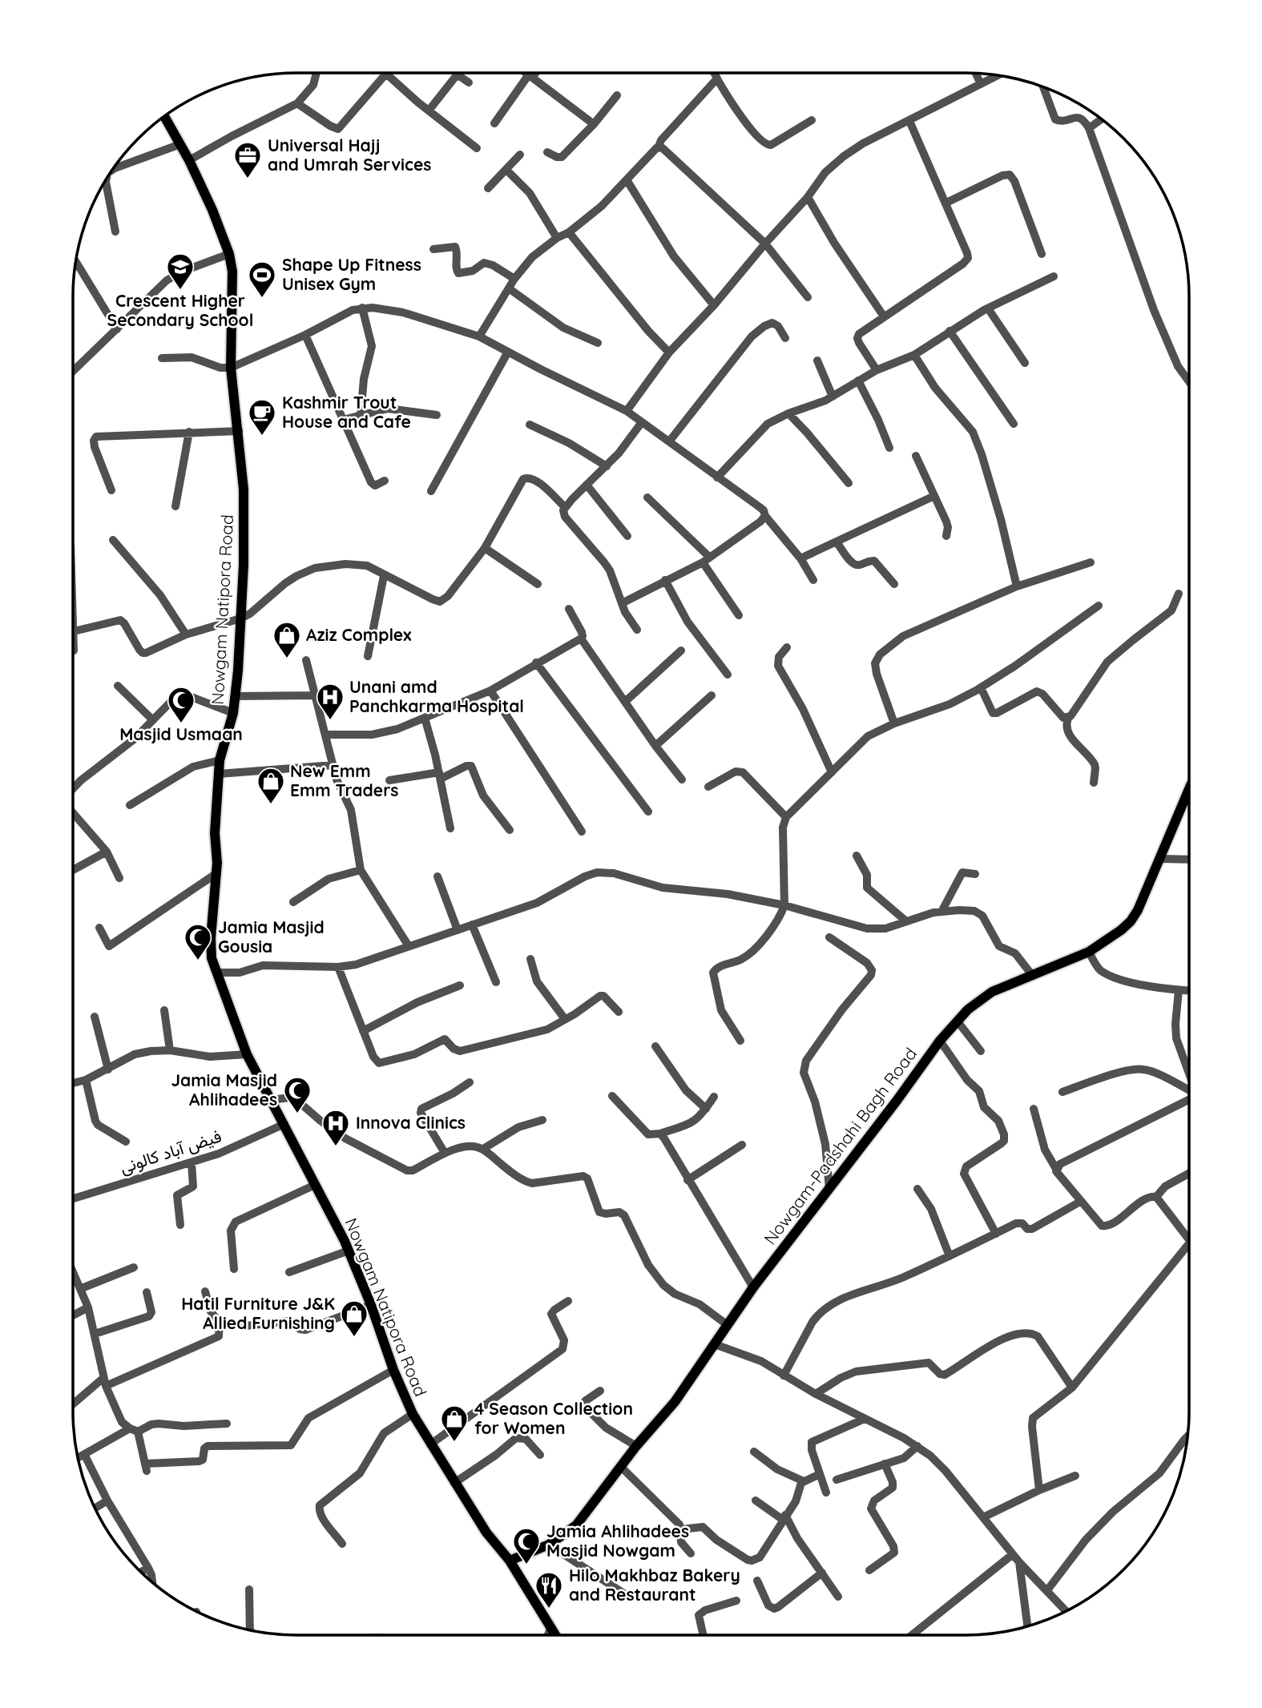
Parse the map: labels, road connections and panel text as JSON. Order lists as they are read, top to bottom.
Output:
{
  "streets": {
    "main road": ["Nowgam Natipora Road", "Nowgam-Padshahi Bagh Road"],
    "street": ["فیض آباد کالونی"]
  },
  "crossings": [
    ["Nowgam Natipora Road", "Nowgam-Padshahi Bagh Road"],
    ["Nowgam Natipora Road", "فیض آباد کالونی"]
  ],
  "places": {
    "office": ["Universal Hajj and Umrah Services"],
    "school or university": ["Crescent Higher Secondary School"],
    "sports": ["Shape Up Fitness Unisex Gym"],
    "cafe": ["Kashmir Trout House and Cafe"],
    "shop": [
      "Aziz Complex",
      "New Emm Emm Traders",
      "Hatil Furniture J&K Allied Furnishing",
      "4 Season Collection for Women"
    ],
    "hospital": ["Unani amd Panchkarma Hospital", "Innova Clinics"],
    "mosque": [
      "Masjid Usmaan",
      "Jamia Masjid Gousia",
      "Jamia Masjid Ahlihadees",
      "Jamia Ahlihadees Masjid Nowgam"
    ],
    "restaurant": ["Hilo Makhbaz Bakery and Restaurant"]
  }
}
